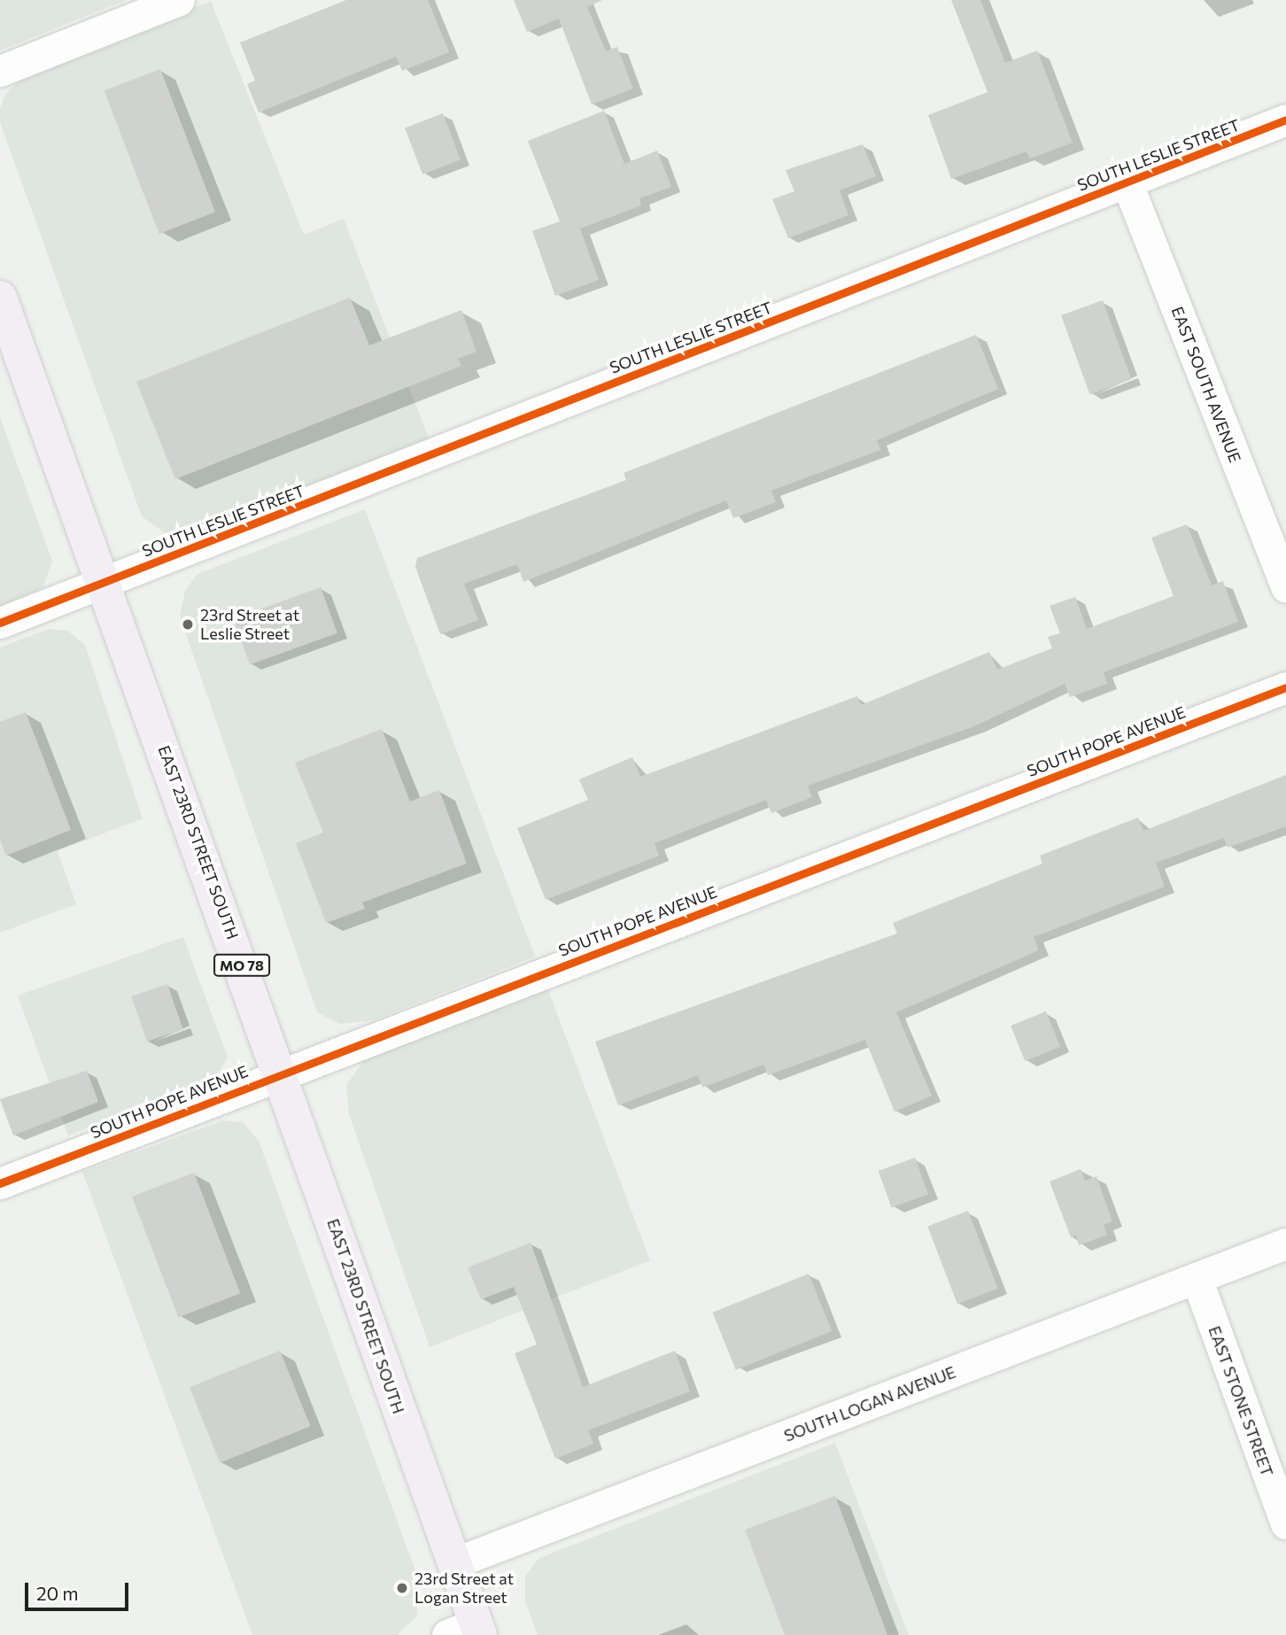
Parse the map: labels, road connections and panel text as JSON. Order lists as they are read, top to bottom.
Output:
{
  "streets": {
    "main road": ["EAST 23RD STREET SOUTH", "MO 78"],
    "street": [
      "SOUTH LESLIE STREET",
      "EAST SOUTH AVENUE",
      "SOUTH POPE AVENUE",
      "EAST STONE STREET",
      "SOUTH LOGAN AVENUE"
    ]
  },
  "crossings": [
    ["SOUTH LESLIE STREET", "EAST SOUTH AVENUE"],
    ["SOUTH LESLIE STREET", "EAST 23RD STREET SOUTH"],
    ["SOUTH POPE AVENUE", "EAST 23RD STREET SOUTH"],
    ["EAST 23RD STREET SOUTH", "SOUTH LOGAN AVENUE"],
    ["EAST STONE STREET", "SOUTH LOGAN AVENUE"]
  ],
  "places": ["23rd Street at Leslie Street", "23rd Street at Logan Street"],
  "scale_bar": "20 m"
}
